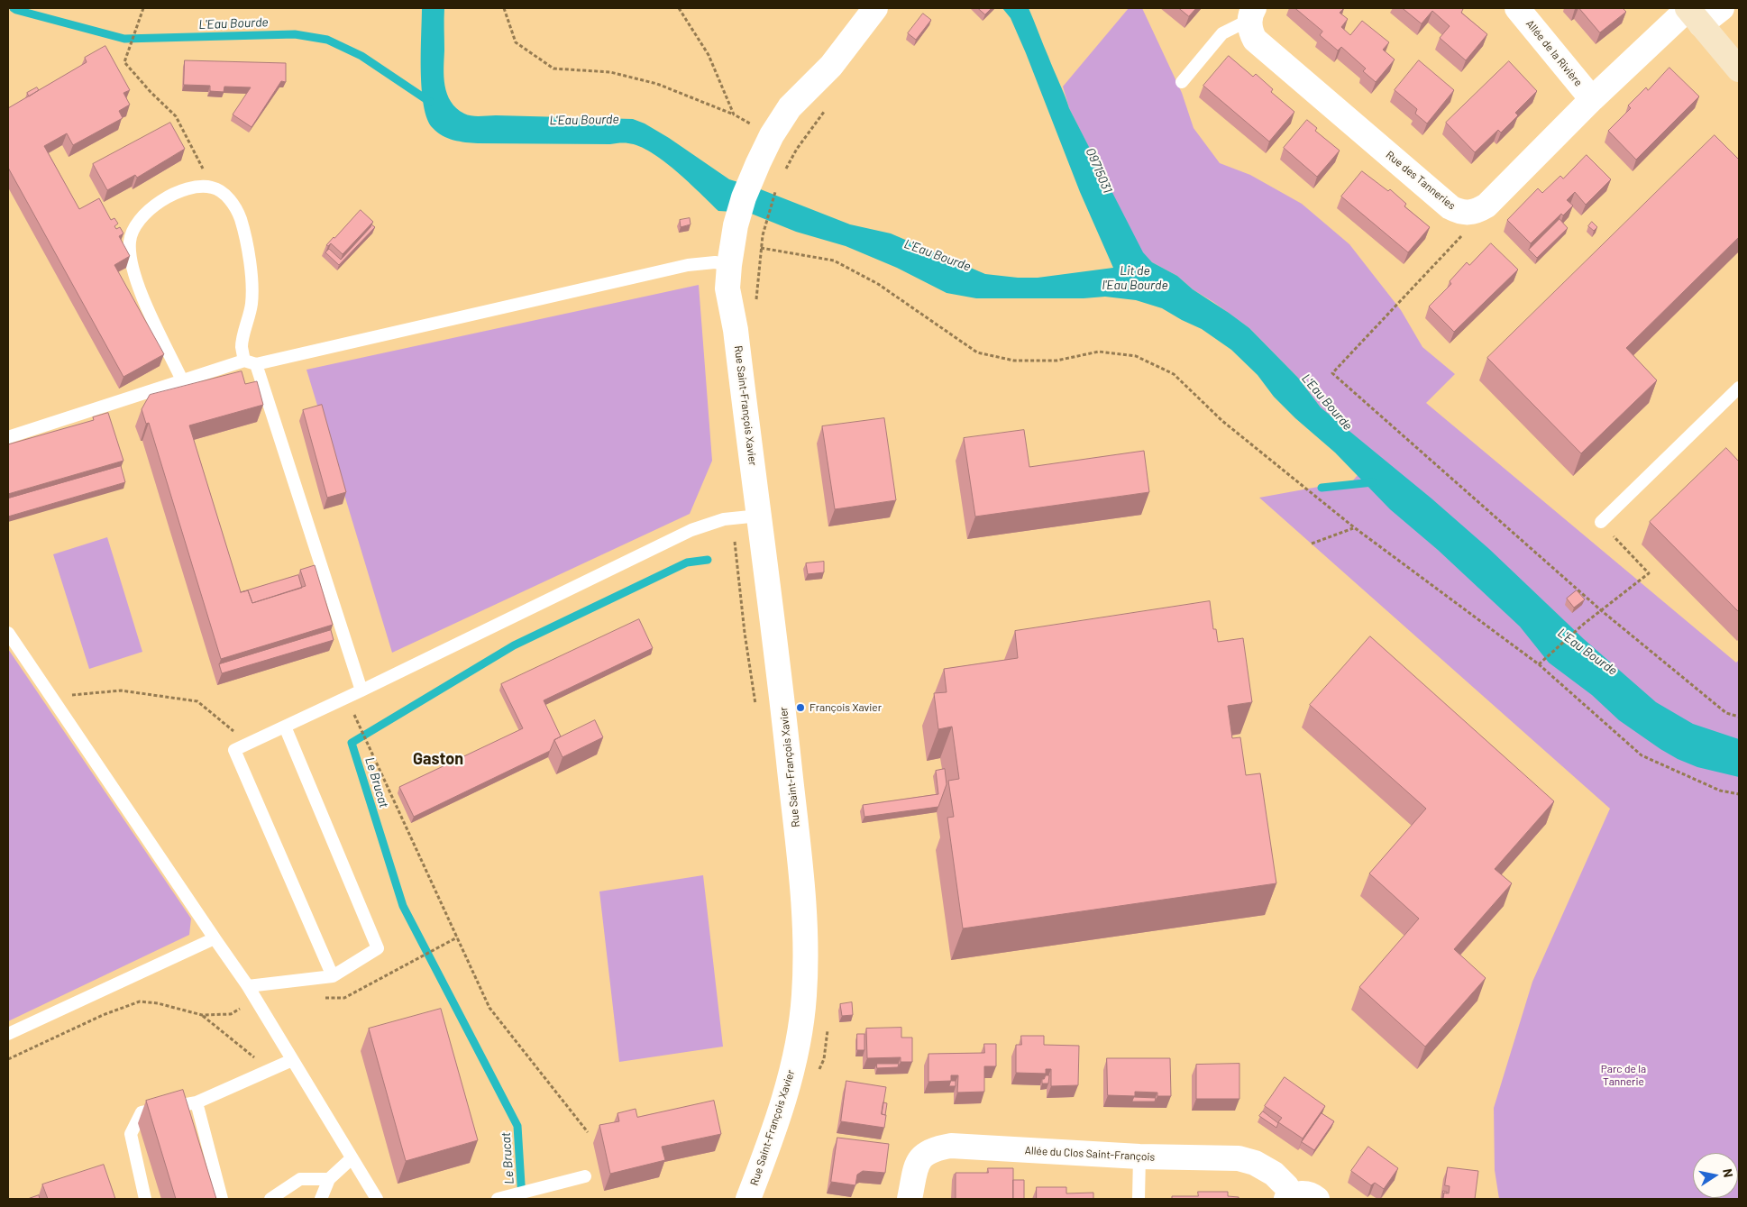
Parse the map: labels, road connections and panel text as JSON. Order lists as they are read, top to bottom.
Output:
{
  "streets": {
    "street": [
      "Allée de la Rivière",
      "Rue des Tanneries",
      "Rue Saint-François Xavier",
      "Allée du Clos Saint-François"
    ]
  },
  "crossings": [
    ["Allée de la Rivière", "Rue des Tanneries"]
  ],
  "districts": ["Gaston"],
  "water": [
    "L'Eau Bourde",
    "O9715031",
    "Lit de l'Eau Bourde",
    "Le Brucat"
  ],
  "parks": ["Parc de la Tannerie"],
  "places": ["François Xavier"],
  "north": "right"
}
